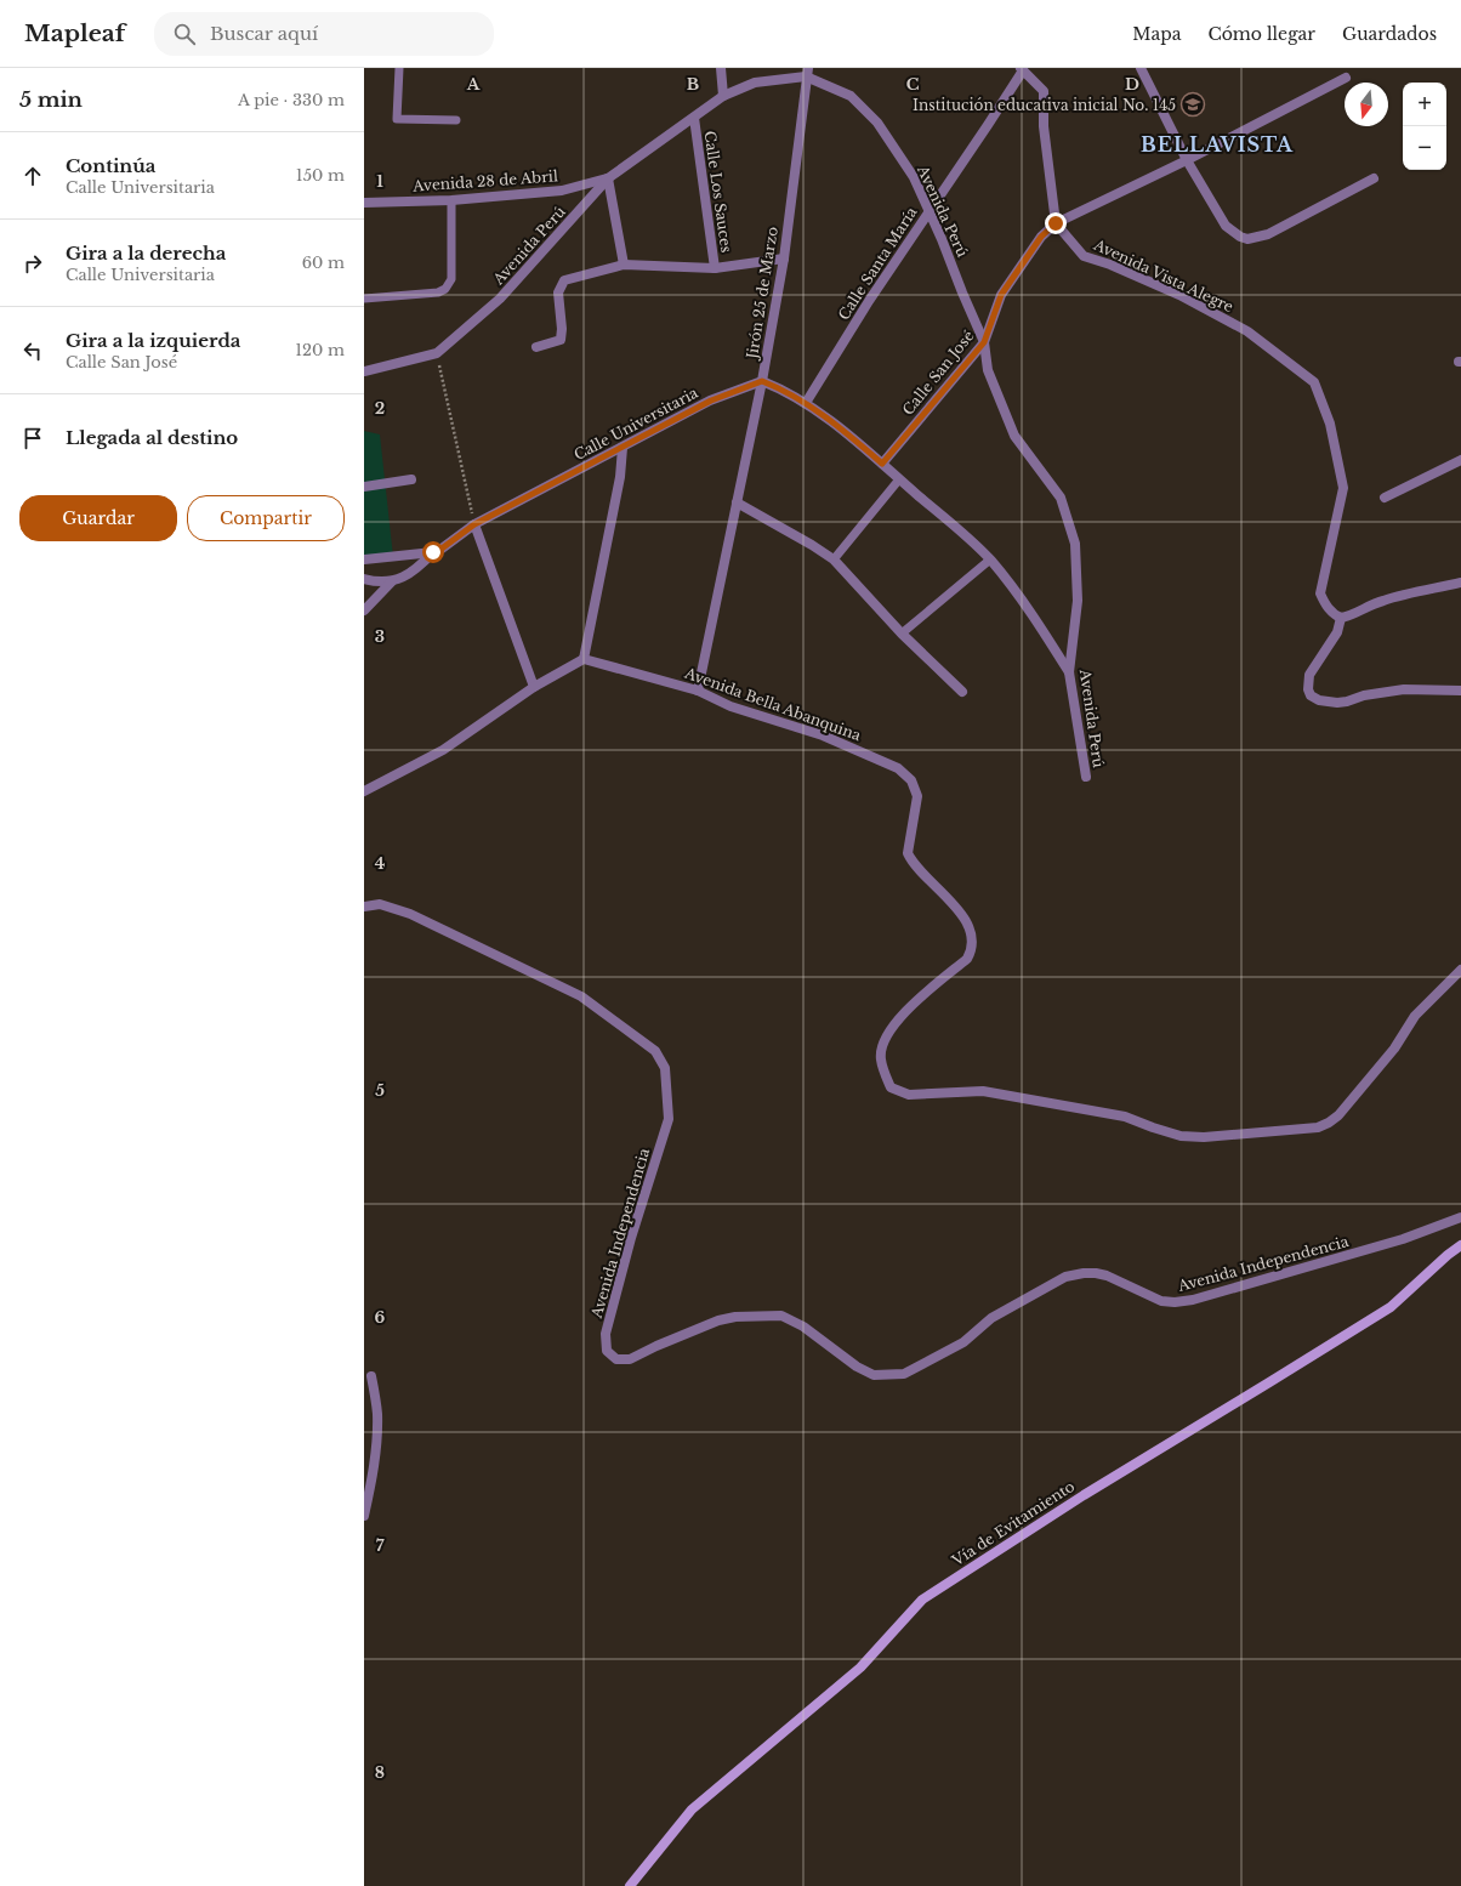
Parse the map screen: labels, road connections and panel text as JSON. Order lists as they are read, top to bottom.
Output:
{
  "streets": {
    "main road": ["Vía de Evitamiento"],
    "street": [
      "Avenida 28 de Abril",
      "Calle Los Sauces",
      "Avenida Perú",
      "Calle Santa María",
      "Avenida Vista Alegre",
      "Jirón 25 de Marzo",
      "Calle San José",
      "Calle Universitaria",
      "Avenida Bella Abanquina",
      "Avenida Independencia"
    ]
  },
  "crossings": [
    ["Avenida 28 de Abril", "Avenida Perú"],
    ["Calle Los Sauces", "Avenida Perú"],
    ["Avenida Perú", "Calle Santa María"],
    ["Avenida Perú", "Jirón 25 de Marzo"],
    ["Avenida Perú", "Calle San José"],
    ["Avenida Vista Alegre", "Calle San José"],
    ["Jirón 25 de Marzo", "Calle Universitaria"],
    ["Jirón 25 de Marzo", "Avenida Bella Abanquina"]
  ],
  "districts": ["BELLAVISTA"],
  "places": {
    "school or university": ["Institución educativa inicial No. 145"]
  },
  "north": "bottom",
  "page": {
    "header": "Mapleaf",
    "search": "Buscar aquí",
    "nav": ["Mapa", "Cómo llegar", "Guardados"],
    "heading": ["5 min", "A pie · 330 m"],
    "map_buttons": ["+", "−"],
    "list": [
      ["Continúa", "Calle Universitaria", "150 m"],
      ["Gira a la derecha", "Calle Universitaria", "60 m"],
      ["Gira a la izquierda", "Calle San José", "120 m"],
      "Llegada al destino"
    ],
    "buttons": ["Guardar", "Compartir"]
  },
  "grid": {
    "columns": [
      "A",
      "B",
      "C",
      "D"
    ],
    "rows": [
      "1",
      "2",
      "3",
      "4",
      "5",
      "6",
      "7",
      "8"
    ]
  }
}
